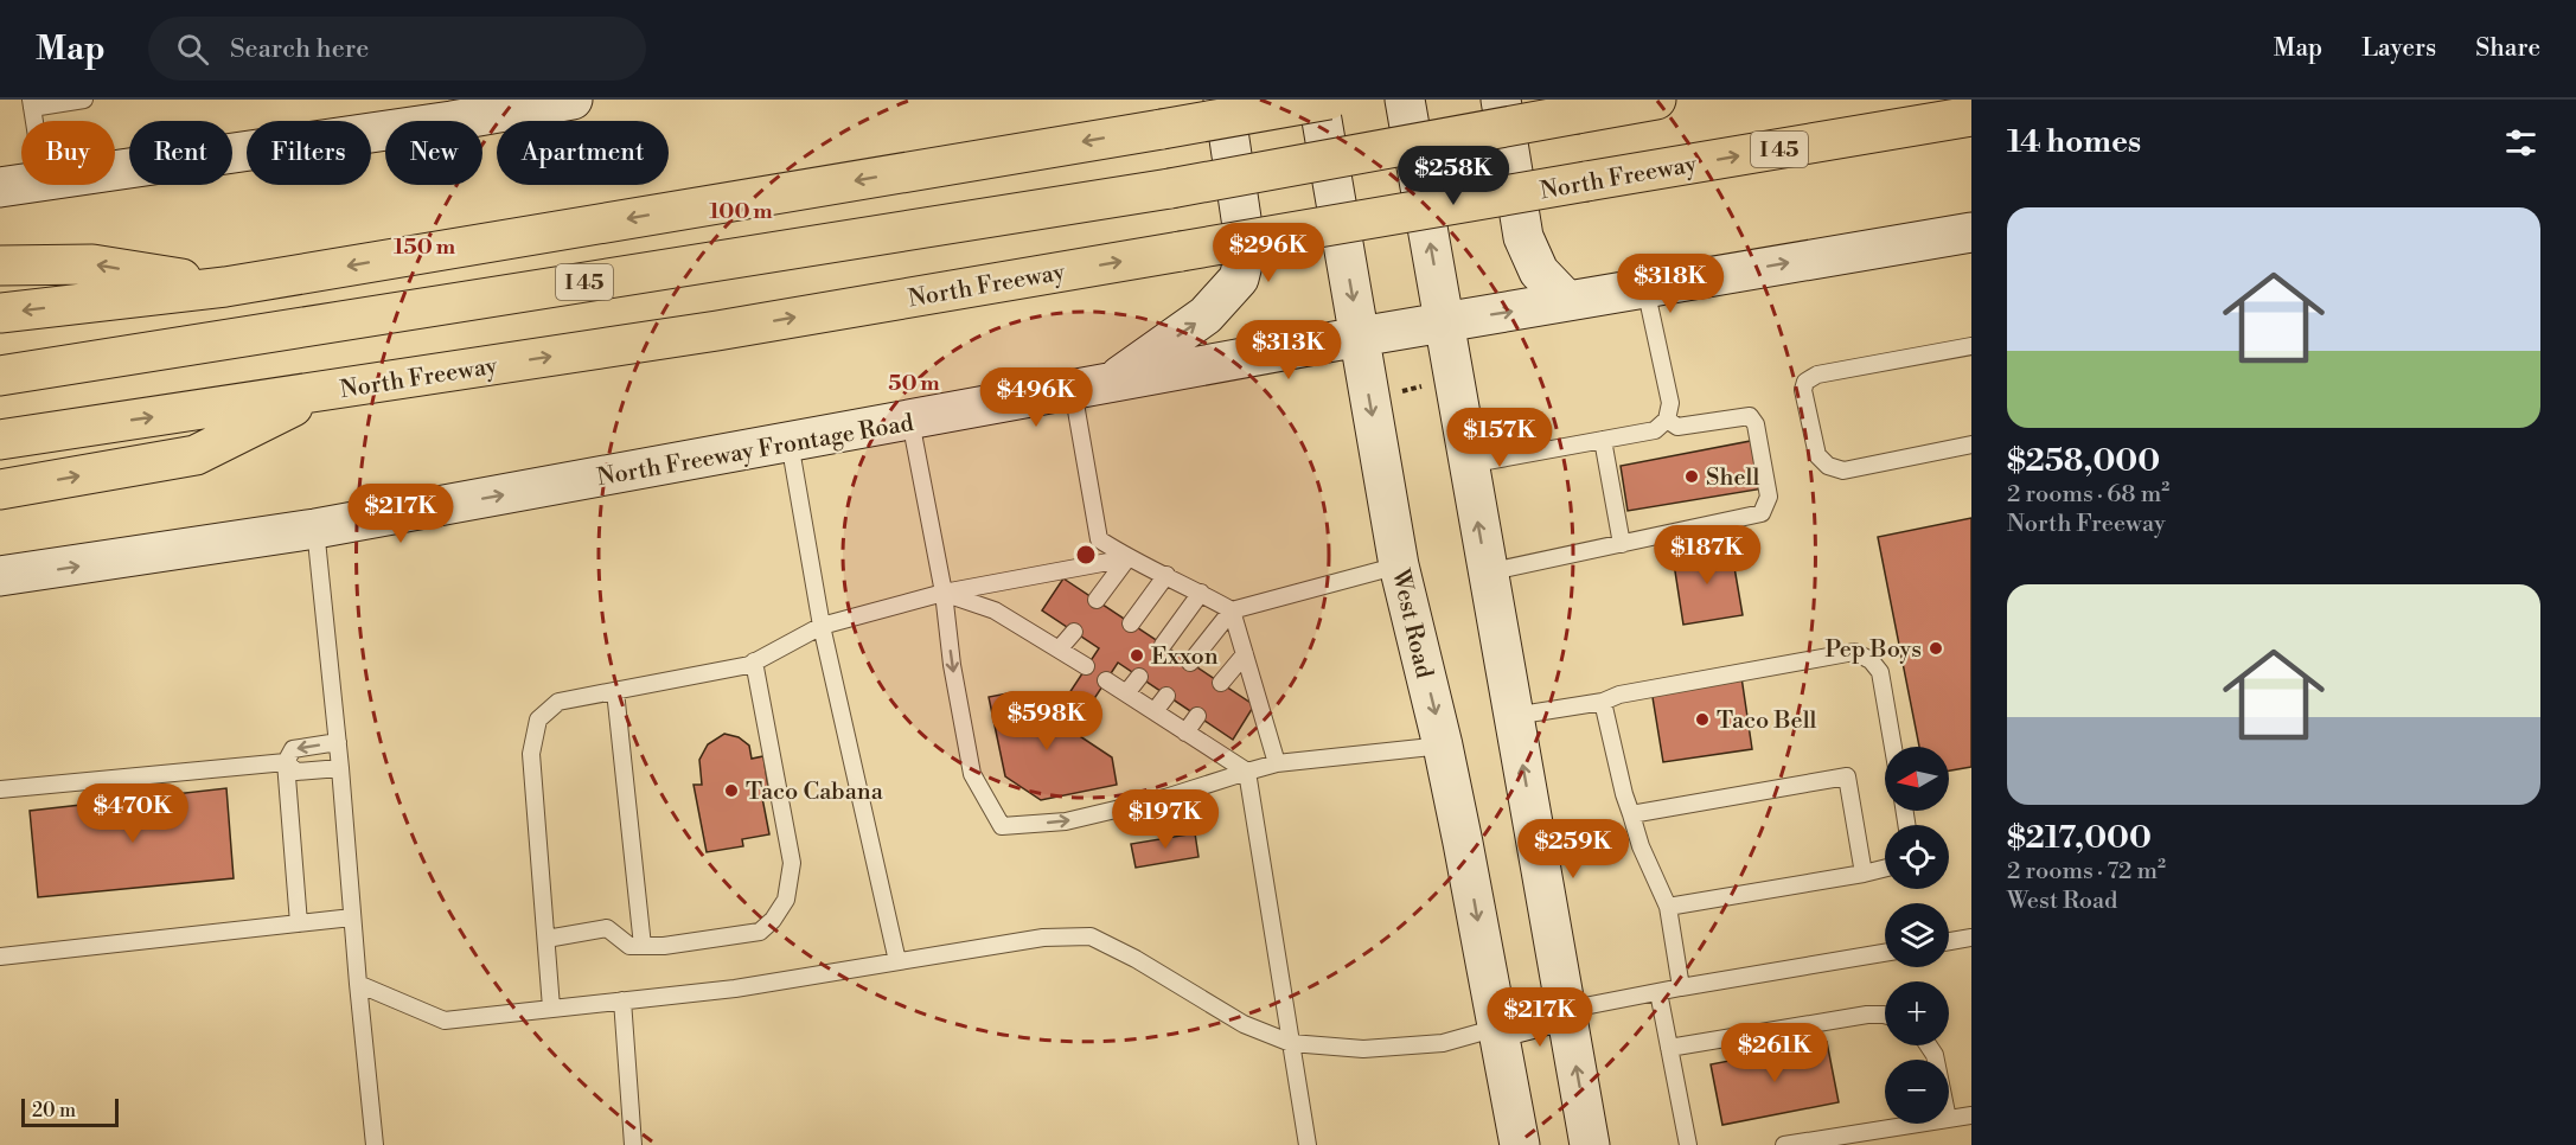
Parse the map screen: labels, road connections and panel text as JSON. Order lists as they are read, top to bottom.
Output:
{
  "streets": {
    "highway": ["I 45", "North Freeway"],
    "main road": ["North Freeway Frontage Road", "West Road"]
  },
  "crossings": [
    ["North Freeway Frontage Road", "West Road"]
  ],
  "one_way": ["North Freeway Frontage Road"],
  "places": [
    "Shell",
    "Pep Boys",
    "Exxon",
    "Taco Bell",
    "Taco Cabana"
  ],
  "scale_bar": "20 m",
  "north": "left",
  "page": {
    "header": "Map",
    "search": "Search here",
    "nav": ["Map", "Layers", "Share"],
    "heading": "14 homes",
    "chip": [
      "Buy",
      "Rent",
      "Filters",
      "New",
      "Apartment"
    ],
    "price": [
      "$258K",
      "$296K",
      "$318K",
      "$313K",
      "$496K",
      "$157K",
      "$217K",
      "$187K",
      "$598K",
      "$470K",
      "$197K",
      "$259K",
      "$217K",
      "$261K"
    ],
    "list": [
      {
        "name": "$258,000",
        "note": "2 rooms · 68 m² · North Freeway"
      },
      {
        "name": "$217,000",
        "note": "2 rooms · 72 m² · West Road"
      }
    ],
    "map_buttons": ["+", "−"],
    "scale": "20 m"
  },
  "rings": ["100 m", "150 m", "50 m"]
}
